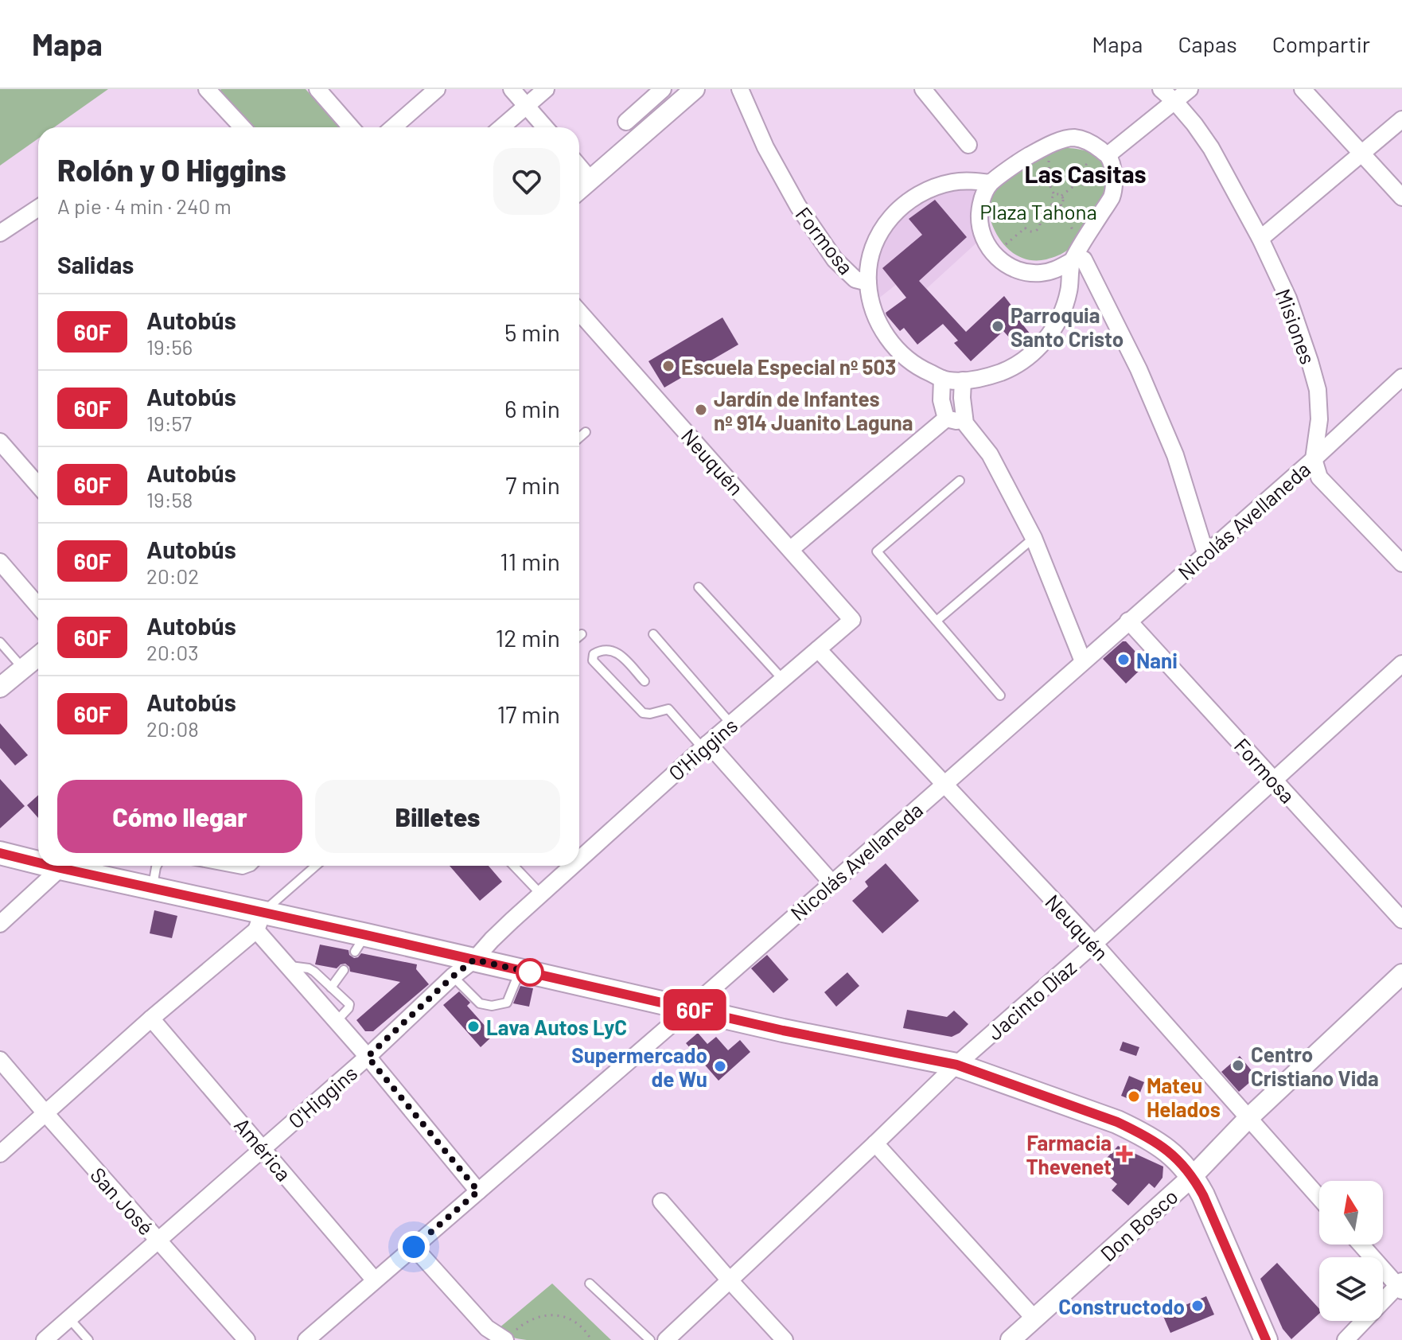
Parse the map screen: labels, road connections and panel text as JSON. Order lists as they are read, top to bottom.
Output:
{
  "streets": {
    "street": [
      "Formosa",
      "Misiones",
      "Neuquén",
      "Nicolás Avellaneda",
      "O'Higgins",
      "Jacinto Díaz",
      "América",
      "San José",
      "Don Bosco"
    ]
  },
  "crossings": [
    ["Formosa", "Nicolás Avellaneda"],
    ["Formosa", "Jacinto Díaz"],
    ["Misiones", "Nicolás Avellaneda"],
    ["Neuquén", "Nicolás Avellaneda"],
    ["Neuquén", "O'Higgins"],
    ["Neuquén", "Jacinto Díaz"],
    ["Neuquén", "Don Bosco"],
    ["Nicolás Avellaneda", "América"],
    ["O'Higgins", "América"],
    ["O'Higgins", "San José"]
  ],
  "districts": ["Las Casitas"],
  "parks": ["Plaza Tahona"],
  "places": {
    "other": [
      "Parroquia Santo Cristo",
      "Escuela Especial nº 503",
      "Jardín de Infantes nº 914 Juanito Laguna",
      "Nani",
      "Lava Autos LyC",
      "Centro Cristiano Vida",
      "Supermercado de Wu",
      "Mateu Helados",
      "Constructodo"
    ],
    "health": ["Farmacia Thevenet"]
  },
  "lines": ["bus line 60F"],
  "north": "top",
  "page": {
    "header": "Mapa",
    "nav": ["Mapa", "Capas", "Compartir"],
    "on_map": "60F",
    "heading": [
      ["Rolón y O Higgins", "A pie · 4 min · 240 m"],
      "Salidas"
    ],
    "list": [
      {
        "mark": "60F",
        "name": "Autobús",
        "note": "19:56",
        "value": "5 min"
      },
      {
        "mark": "60F",
        "name": "Autobús",
        "note": "19:57",
        "value": "6 min"
      },
      {
        "mark": "60F",
        "name": "Autobús",
        "note": "19:58",
        "value": "7 min"
      },
      {
        "mark": "60F",
        "name": "Autobús",
        "note": "20:02",
        "value": "11 min"
      },
      {
        "mark": "60F",
        "name": "Autobús",
        "note": "20:03",
        "value": "12 min"
      },
      {
        "mark": "60F",
        "name": "Autobús",
        "note": "20:08",
        "value": "17 min"
      }
    ],
    "buttons": ["Cómo llegar", "Billetes"]
  }
}
